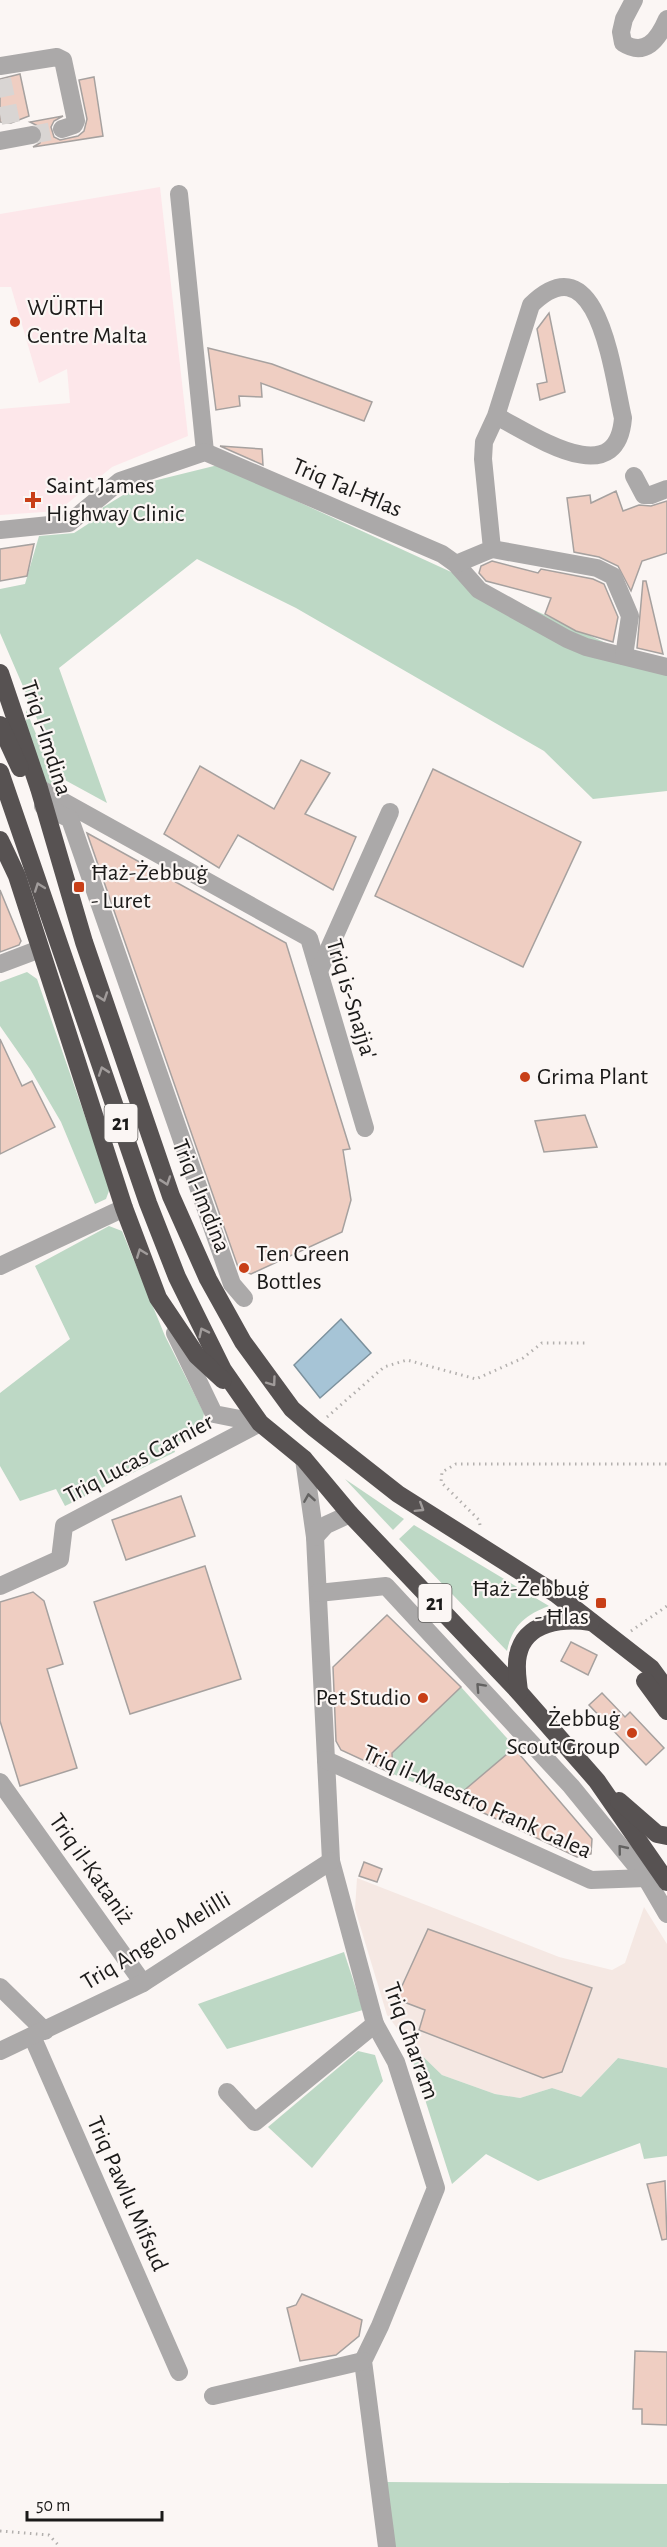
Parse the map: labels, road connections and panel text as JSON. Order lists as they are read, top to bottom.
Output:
{
  "streets": {
    "highway": ["Triq l-Imdina", "21"],
    "street": [
      "Triq Tal-Ħlas",
      "Triq is-Snajja'",
      "Triq Lucas Garnier",
      "Triq il-Maestro Frank Galea",
      "Triq il-Kataniż",
      "Triq Angelo Melilli",
      "Triq Għarram",
      "Triq Pawlu Mifsud"
    ]
  },
  "crossings": [
    ["Triq l-Imdina", "Triq is-Snajja'"],
    ["Triq l-Imdina", "Triq Lucas Garnier"],
    ["Triq l-Imdina", "Triq Għarram"],
    ["Triq il-Maestro Frank Galea", "Triq Għarram"],
    ["Triq il-Kataniż", "Triq Angelo Melilli"],
    ["Triq Angelo Melilli", "Triq Għarram"],
    ["Triq Angelo Melilli", "Triq Pawlu Mifsud"]
  ],
  "places": {
    "other": [
      "WÜRTH Centre Malta",
      "Grima Plant",
      "Ten Green Bottles",
      "Pet Studio",
      "Żebbuġ Scout Group"
    ],
    "health": ["Saint James Highway Clinic"],
    "transit": ["Ħaż-Żebbuġ - Luret", "Ħaż-Żebbuġ - Ħlas"]
  },
  "scale_bar": "50 m"
}
